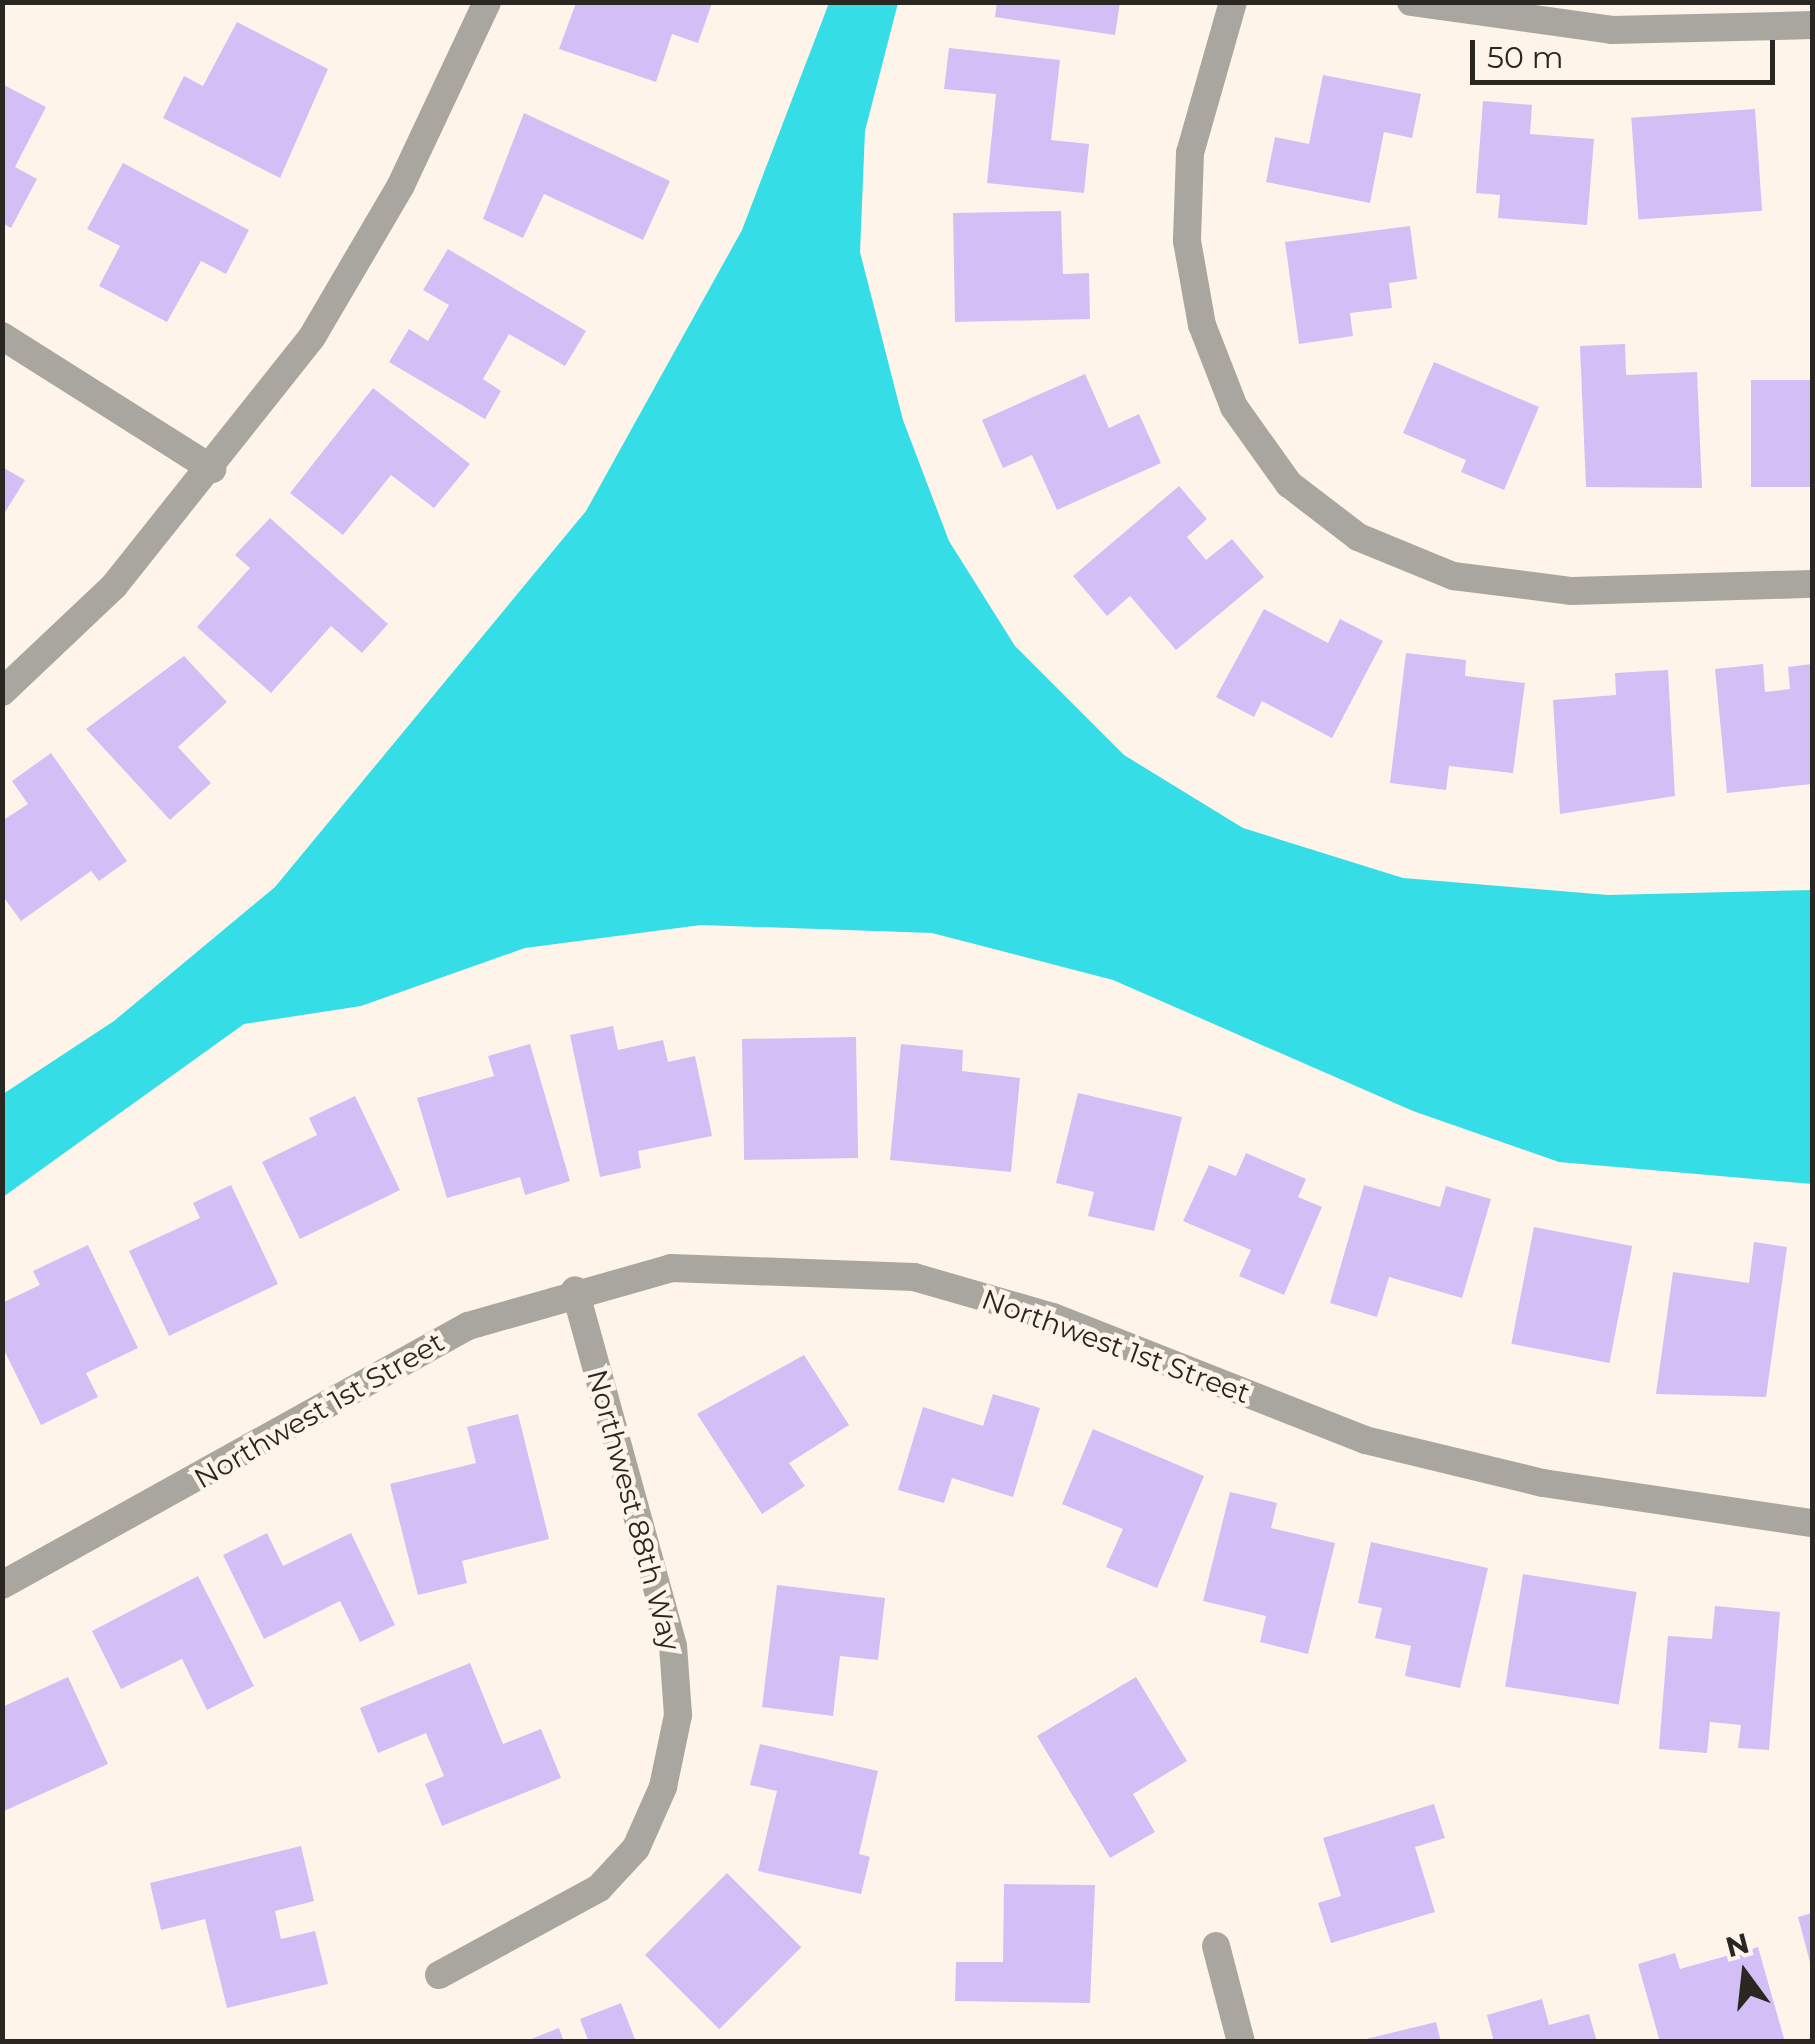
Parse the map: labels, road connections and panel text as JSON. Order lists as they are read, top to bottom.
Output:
{
  "streets": {
    "street": ["Northwest 1st Street", "Northwest 88th Way"]
  },
  "crossings": [
    ["Northwest 1st Street", "Northwest 88th Way"]
  ],
  "scale_bar": "50 m",
  "north": "top"
}
